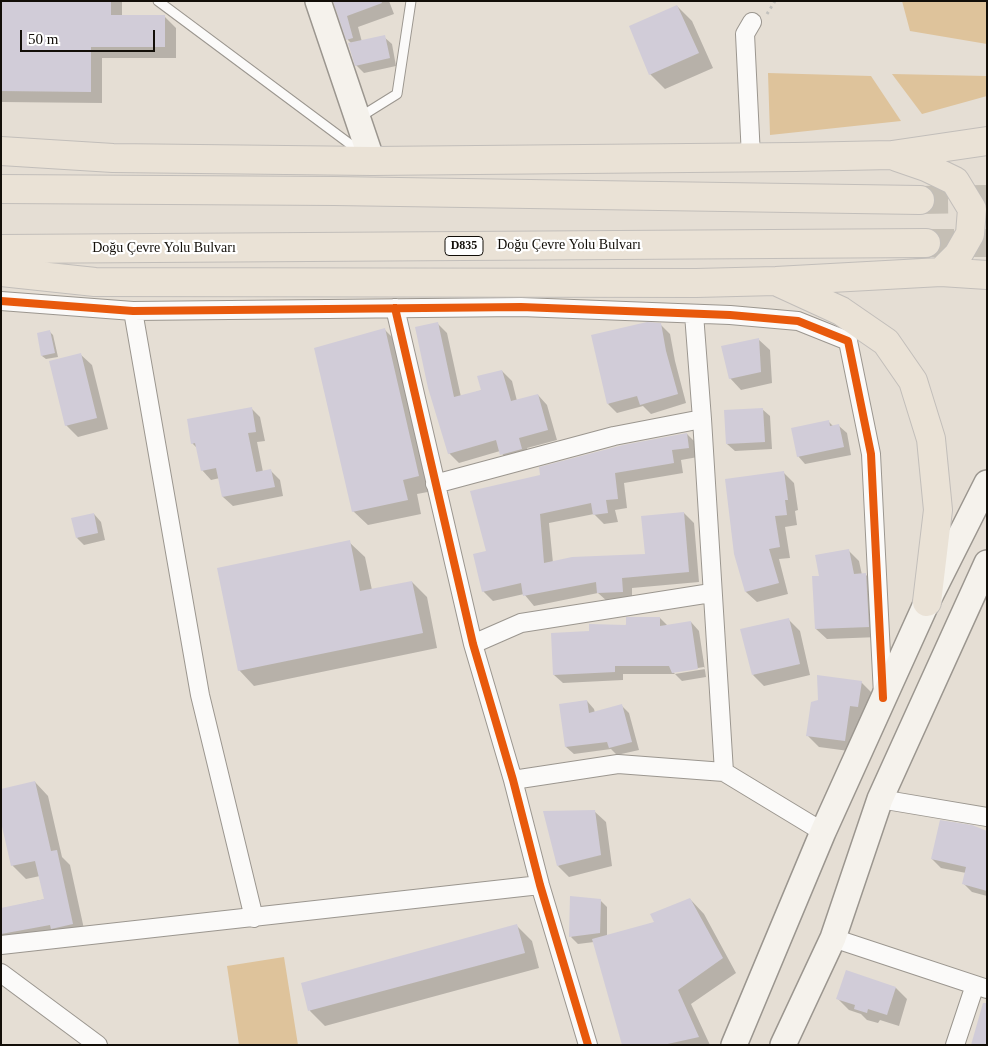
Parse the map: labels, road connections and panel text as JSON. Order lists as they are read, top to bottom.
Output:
{
  "streets": {
    "highway": ["Doğu Çevre Yolu Bulvarı", "D835"]
  },
  "scale_bar": "50 m"
}
